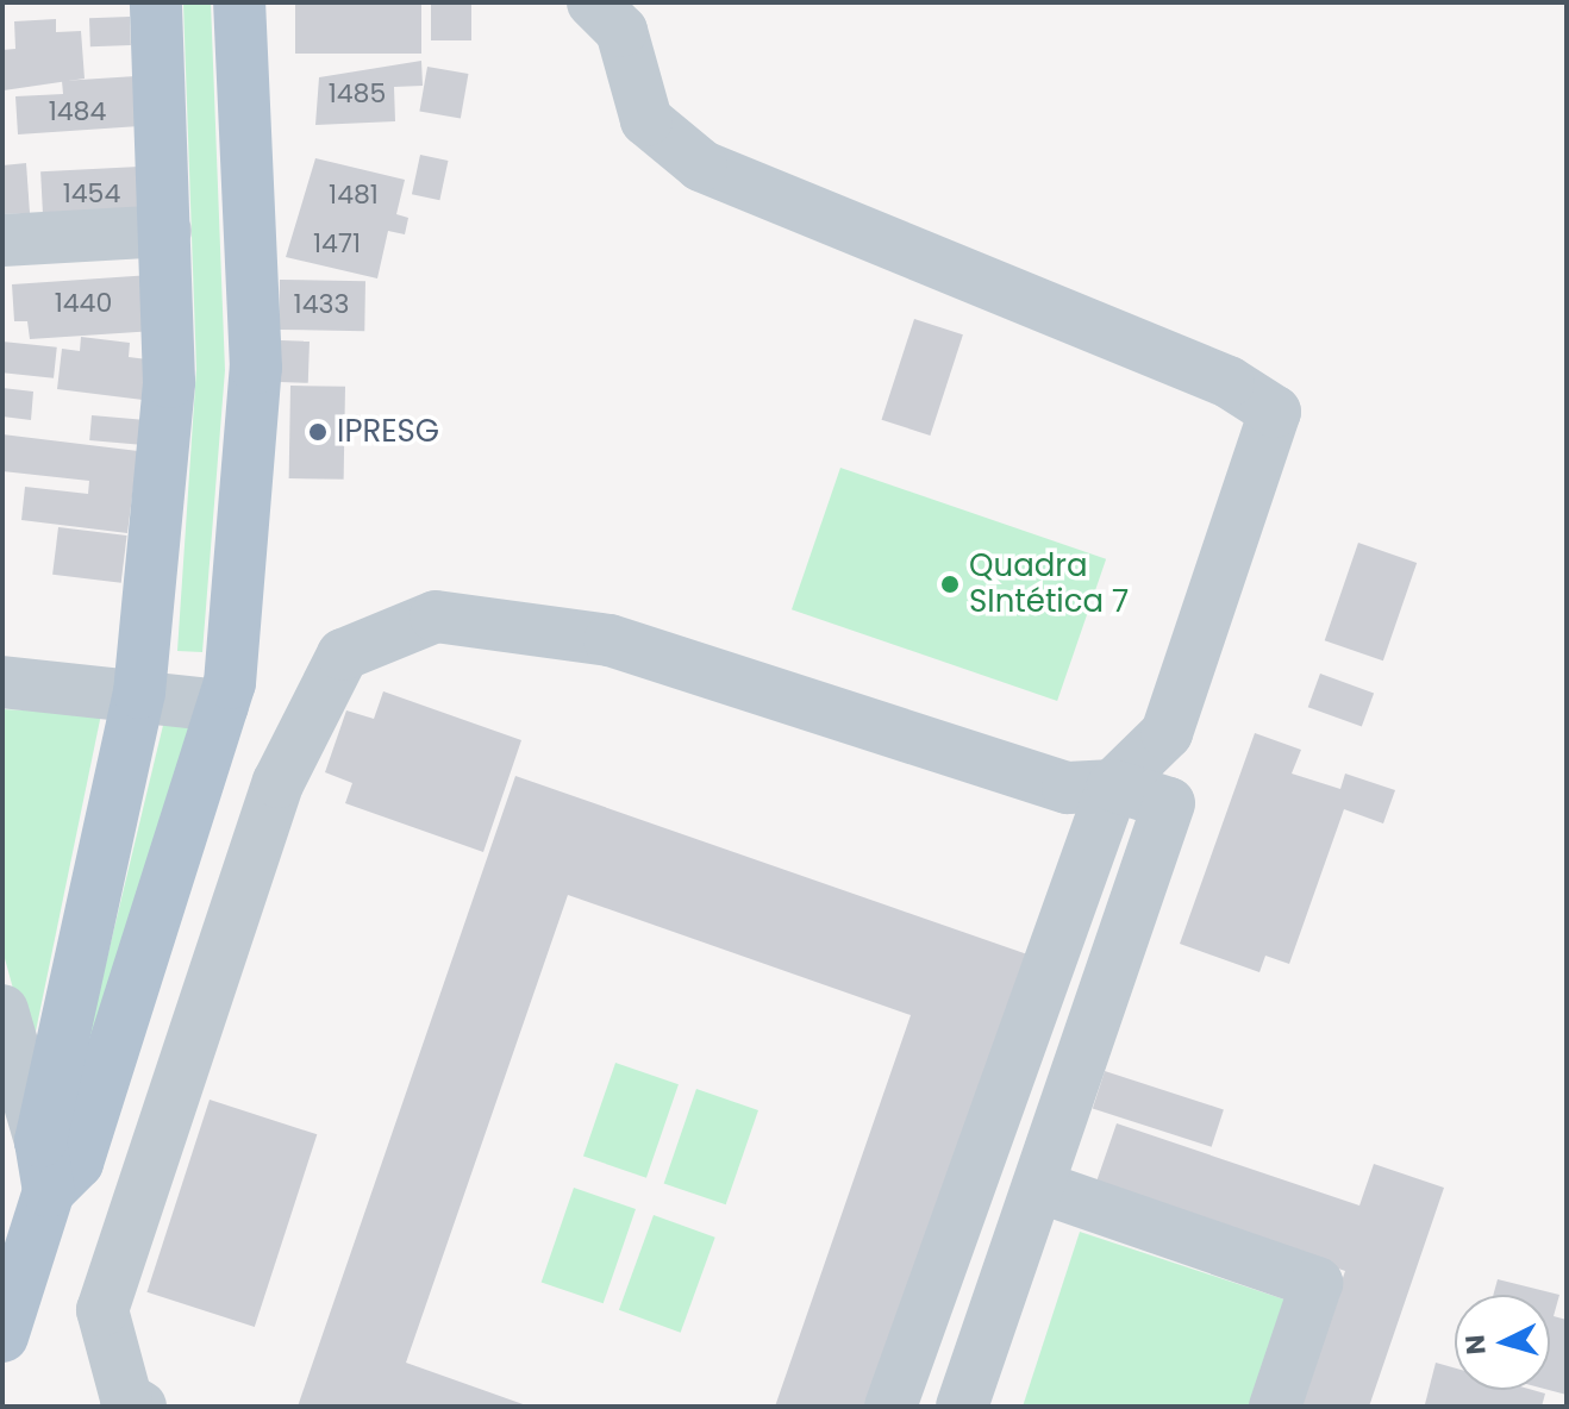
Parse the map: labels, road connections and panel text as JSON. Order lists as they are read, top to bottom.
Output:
{
  "places": ["IPRESG", "Quadra SIntética 7"],
  "house_numbers": [
    "1485",
    "1484",
    "1454",
    "1481",
    "1471",
    "1440",
    "1433"
  ],
  "north": "left"
}
